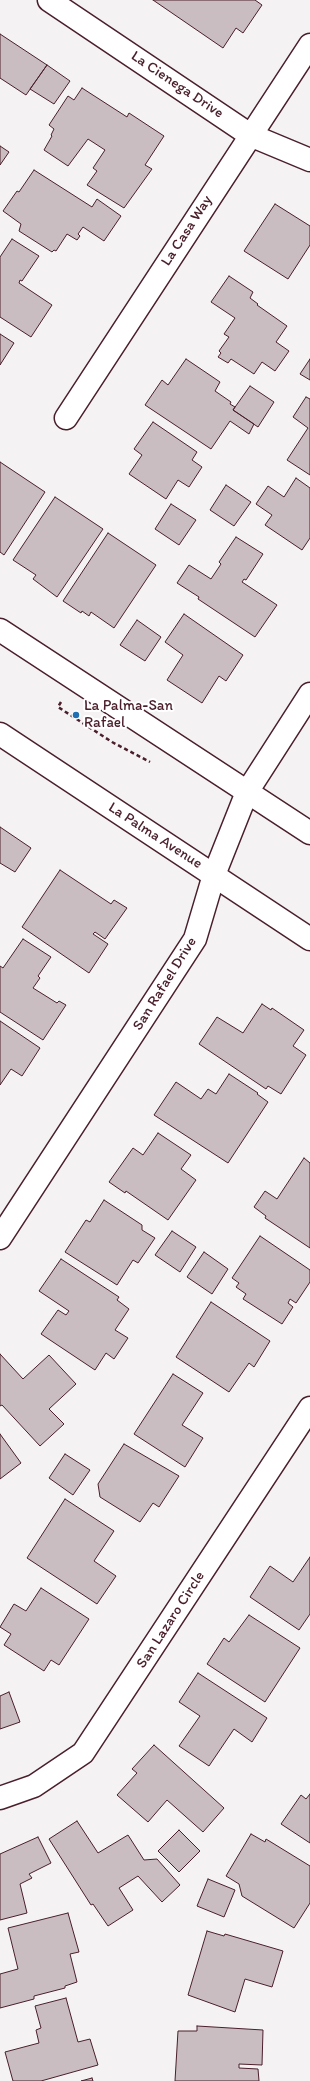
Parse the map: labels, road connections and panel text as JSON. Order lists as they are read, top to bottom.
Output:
{
  "streets": {
    "street": [
      "La Cienega Drive",
      "La Casa Way",
      "La Palma Avenue",
      "San Rafael Drive",
      "San Lazaro Circle"
    ]
  },
  "crossings": [
    ["La Cienega Drive", "La Casa Way"],
    ["La Palma Avenue", "San Rafael Drive"]
  ],
  "places": ["La Palma-San Rafael"]
}
